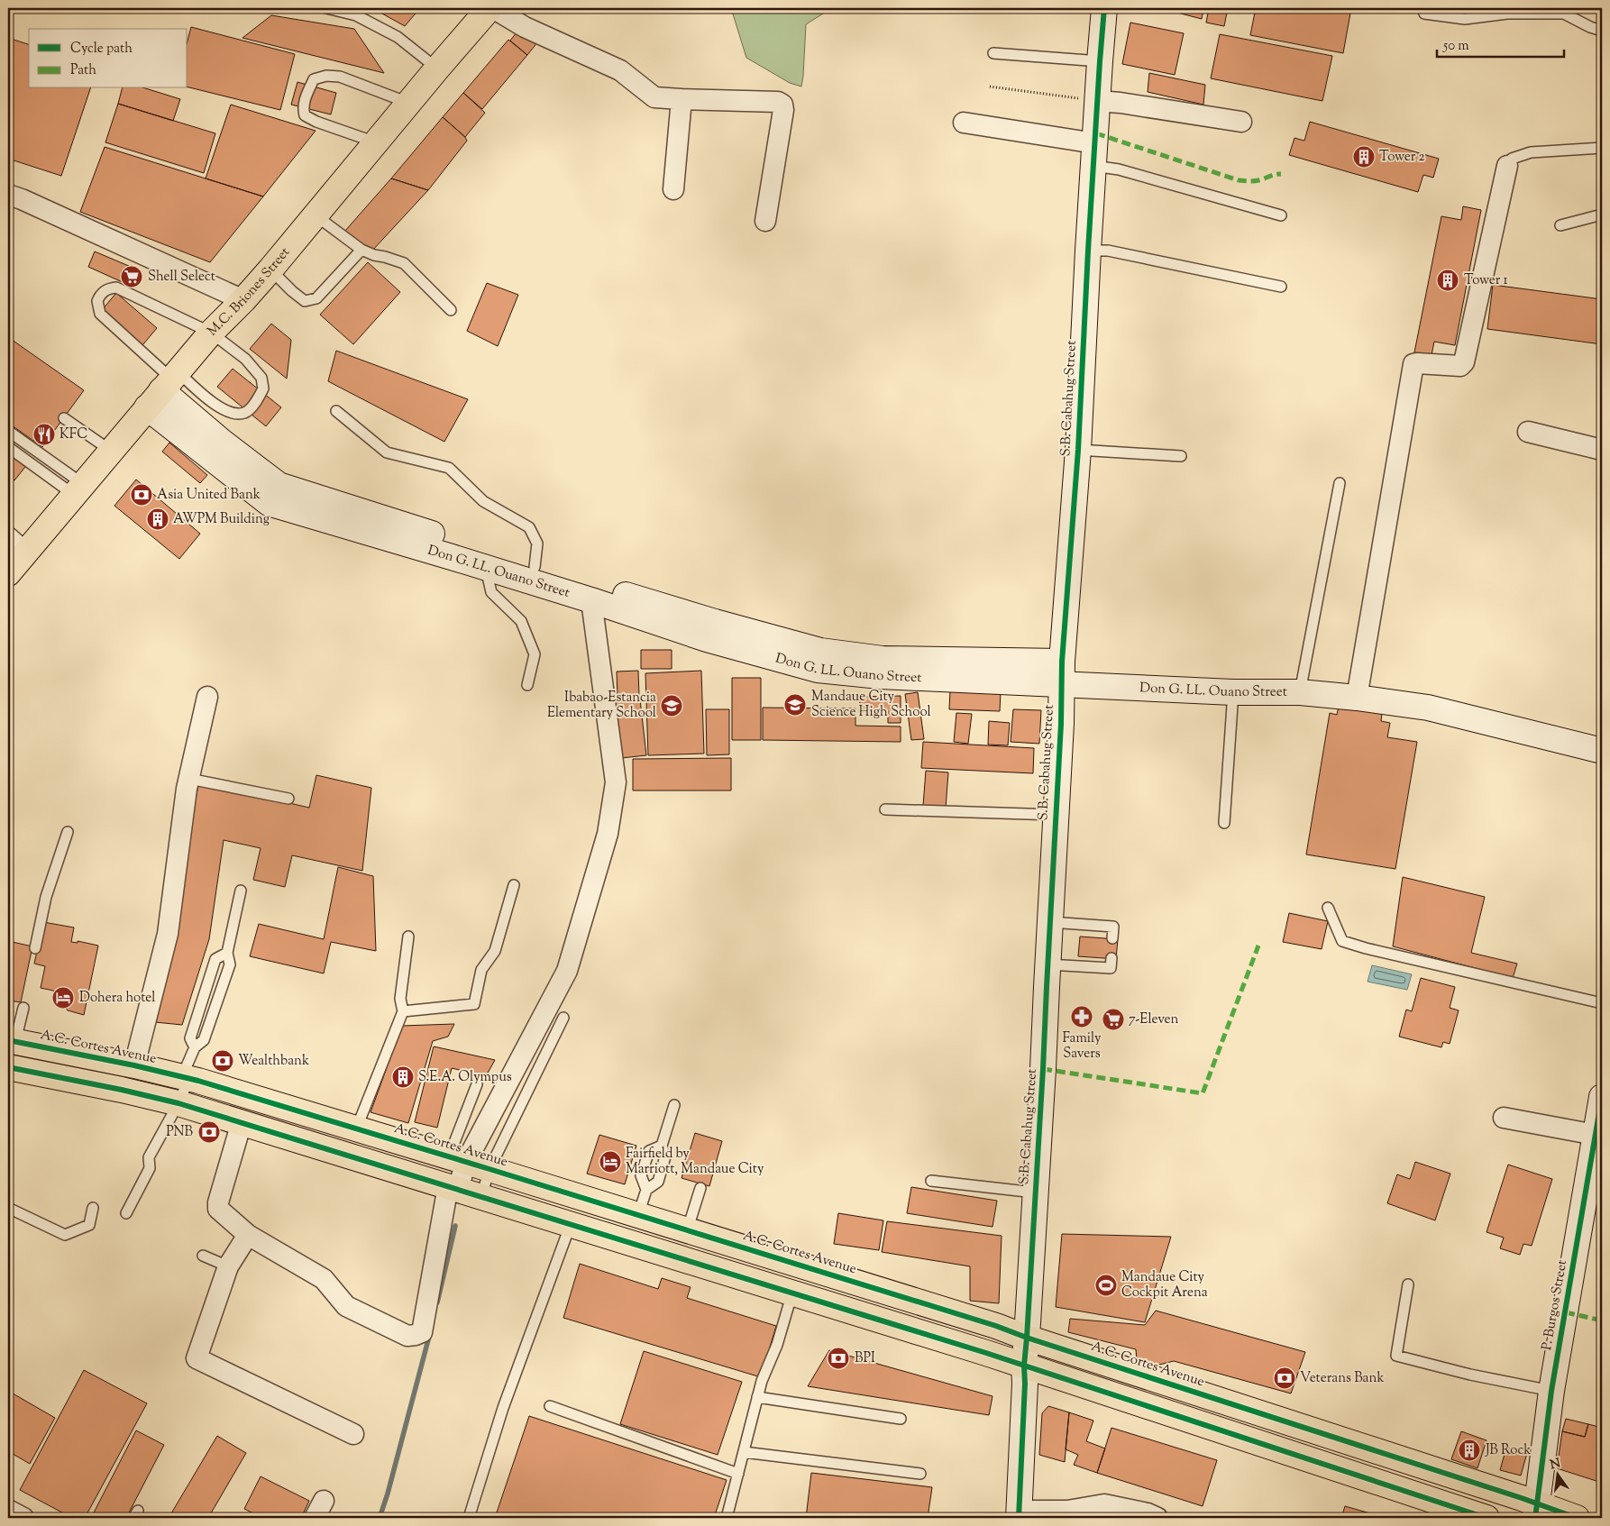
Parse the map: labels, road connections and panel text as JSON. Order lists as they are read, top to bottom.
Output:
{
  "streets": {
    "main road": ["M.C. Briones Street", "A.C. Cortes Avenue"],
    "street": ["S.B. Cabahug Street", "Don G. LL. Ouano Street", "P. Burgos Street"]
  },
  "crossings": [
    ["M.C. Briones Street", "Don G. LL. Ouano Street"],
    ["S.B. Cabahug Street", "Don G. LL. Ouano Street"],
    ["S.B. Cabahug Street", "A.C. Cortes Avenue"],
    ["A.C. Cortes Avenue", "P. Burgos Street"]
  ],
  "places": {
    "building": [
      "Tower 2",
      "Tower 1",
      "AWPM Building",
      "S.E.A. Olympus",
      "JB Rock"
    ],
    "supermarket": ["Shell Select", "7-Eleven"],
    "restaurant": ["KFC"],
    "bank": [
      "Asia United Bank",
      "Wealthbank",
      "PNB",
      "BPI",
      "Veterans Bank"
    ],
    "school or university": ["Mandaue City Science High School", "Ibabao-Estancia Elementary School"],
    "hotel": ["Dohera hotel", "Fairfield by Marriott, Mandaue City"],
    "pharmacy": ["Family Savers"],
    "sports": ["Mandaue City Cockpit Arena"]
  },
  "legend": ["Cycle path", "Path"],
  "scale_bar": "50 m",
  "north": "top"
}
